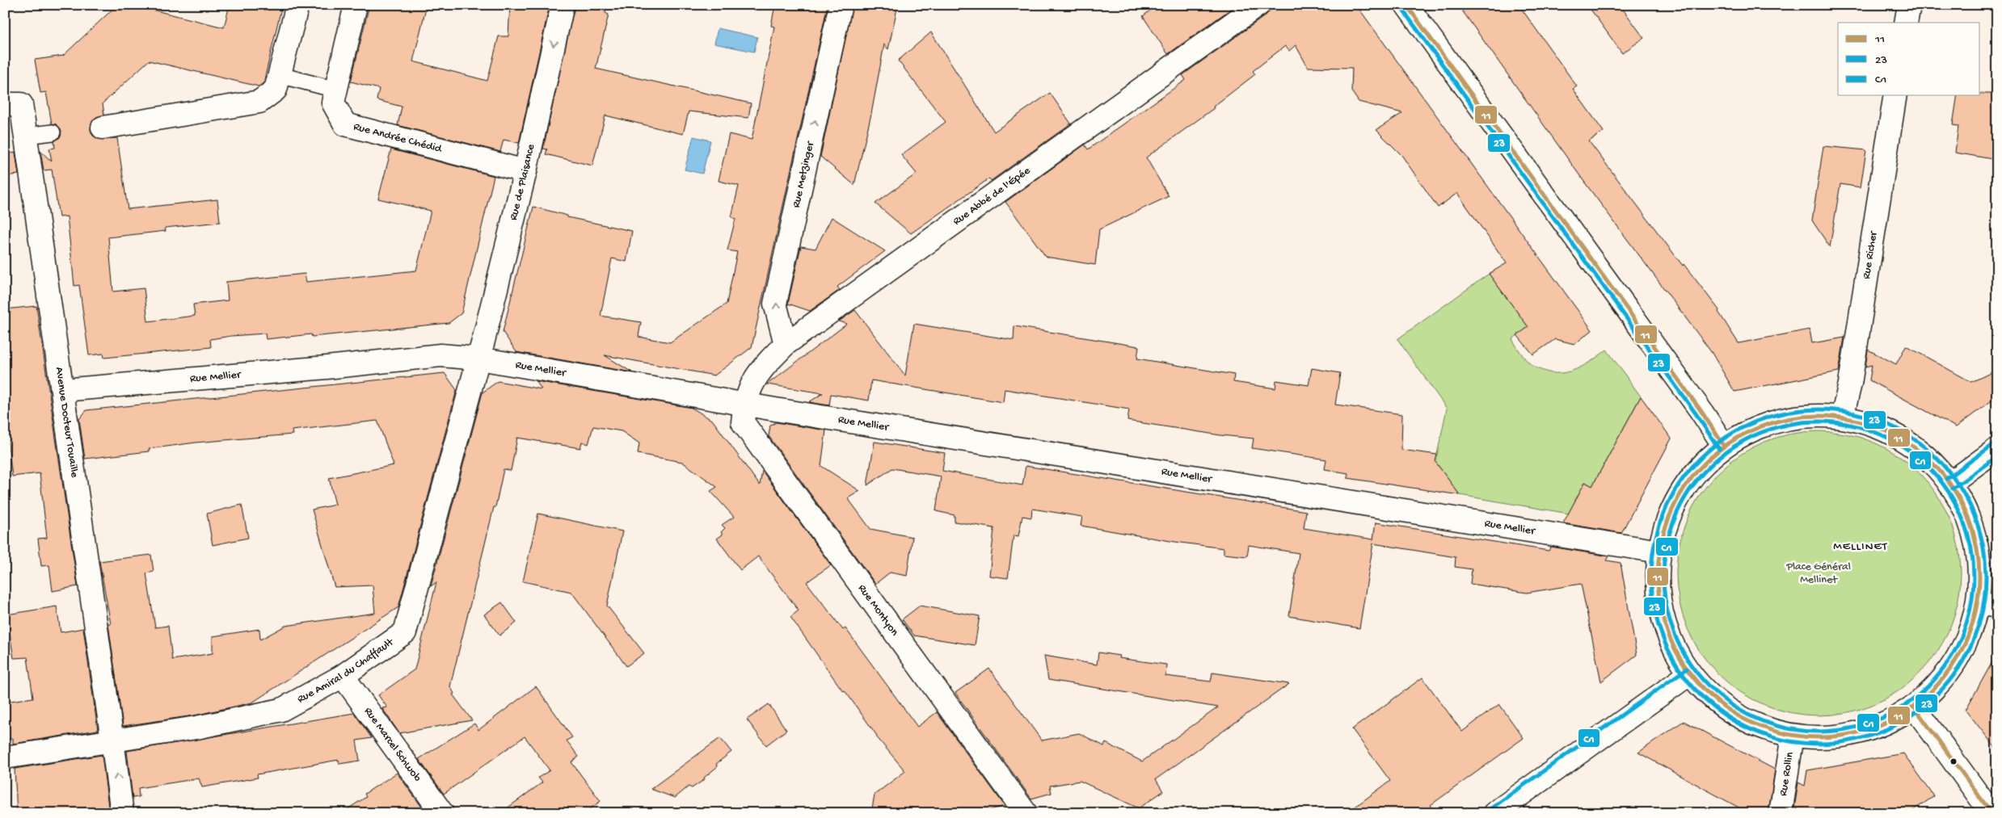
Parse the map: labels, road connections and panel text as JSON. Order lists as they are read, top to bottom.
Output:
{
  "streets": {
    "street": [
      "Rue Andrée Chédid",
      "Rue Metzinger",
      "Rue de Plaisance",
      "Rue Abbé de l'Épée",
      "Rue Richer",
      "Rue Mellier",
      "Avenue Docteur Touaille",
      "Rue Montyon",
      "Rue Amiral du Chaffault",
      "Rue Marcel Schwob",
      "Rue Rollin"
    ]
  },
  "crossings": [
    ["Rue Andrée Chédid", "Rue de Plaisance"],
    ["Rue Metzinger", "Rue Abbé de l'Épée"],
    ["Rue de Plaisance", "Rue Mellier"],
    ["Rue de Plaisance", "Rue Amiral du Chaffault"],
    ["Rue Abbé de l'Épée", "Rue Mellier"],
    ["Rue Abbé de l'Épée", "Rue Montyon"],
    ["Rue Mellier", "Avenue Docteur Touaille"],
    ["Rue Mellier", "Rue Montyon"],
    ["Rue Mellier", "Rue Amiral du Chaffault"],
    ["Avenue Docteur Touaille", "Rue Amiral du Chaffault"],
    ["Rue Amiral du Chaffault", "Rue Marcel Schwob"]
  ],
  "one_way": ["Rue Metzinger", "Rue de Plaisance"],
  "districts": ["MELLINET"],
  "parks": ["Place Général Mellinet"],
  "lines": ["transit line 11", "transit line 23", "transit line C1"],
  "legend": ["11", "23", "C1"]
}
